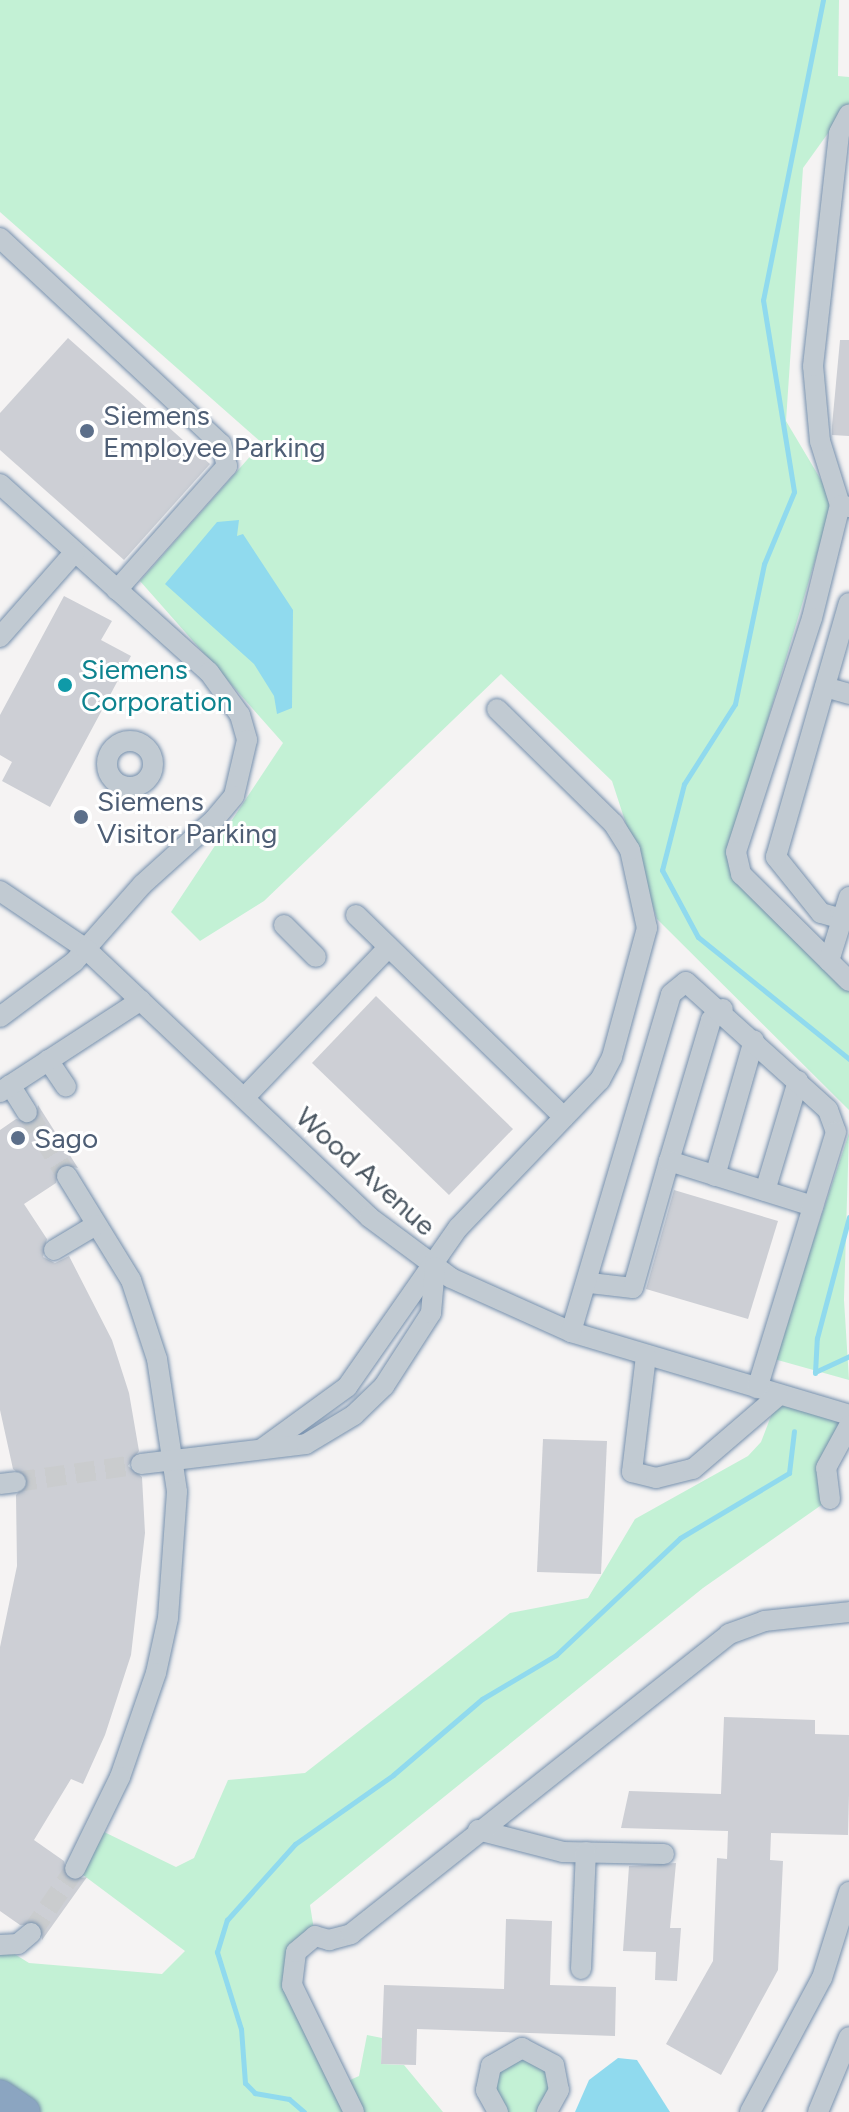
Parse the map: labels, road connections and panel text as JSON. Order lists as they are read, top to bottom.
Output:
{
  "streets": {
    "street": ["Wood Avenue"]
  },
  "places": [
    "Siemens Employee Parking",
    "Siemens Corporation",
    "Siemens Visitor Parking",
    "Sago"
  ]
}
